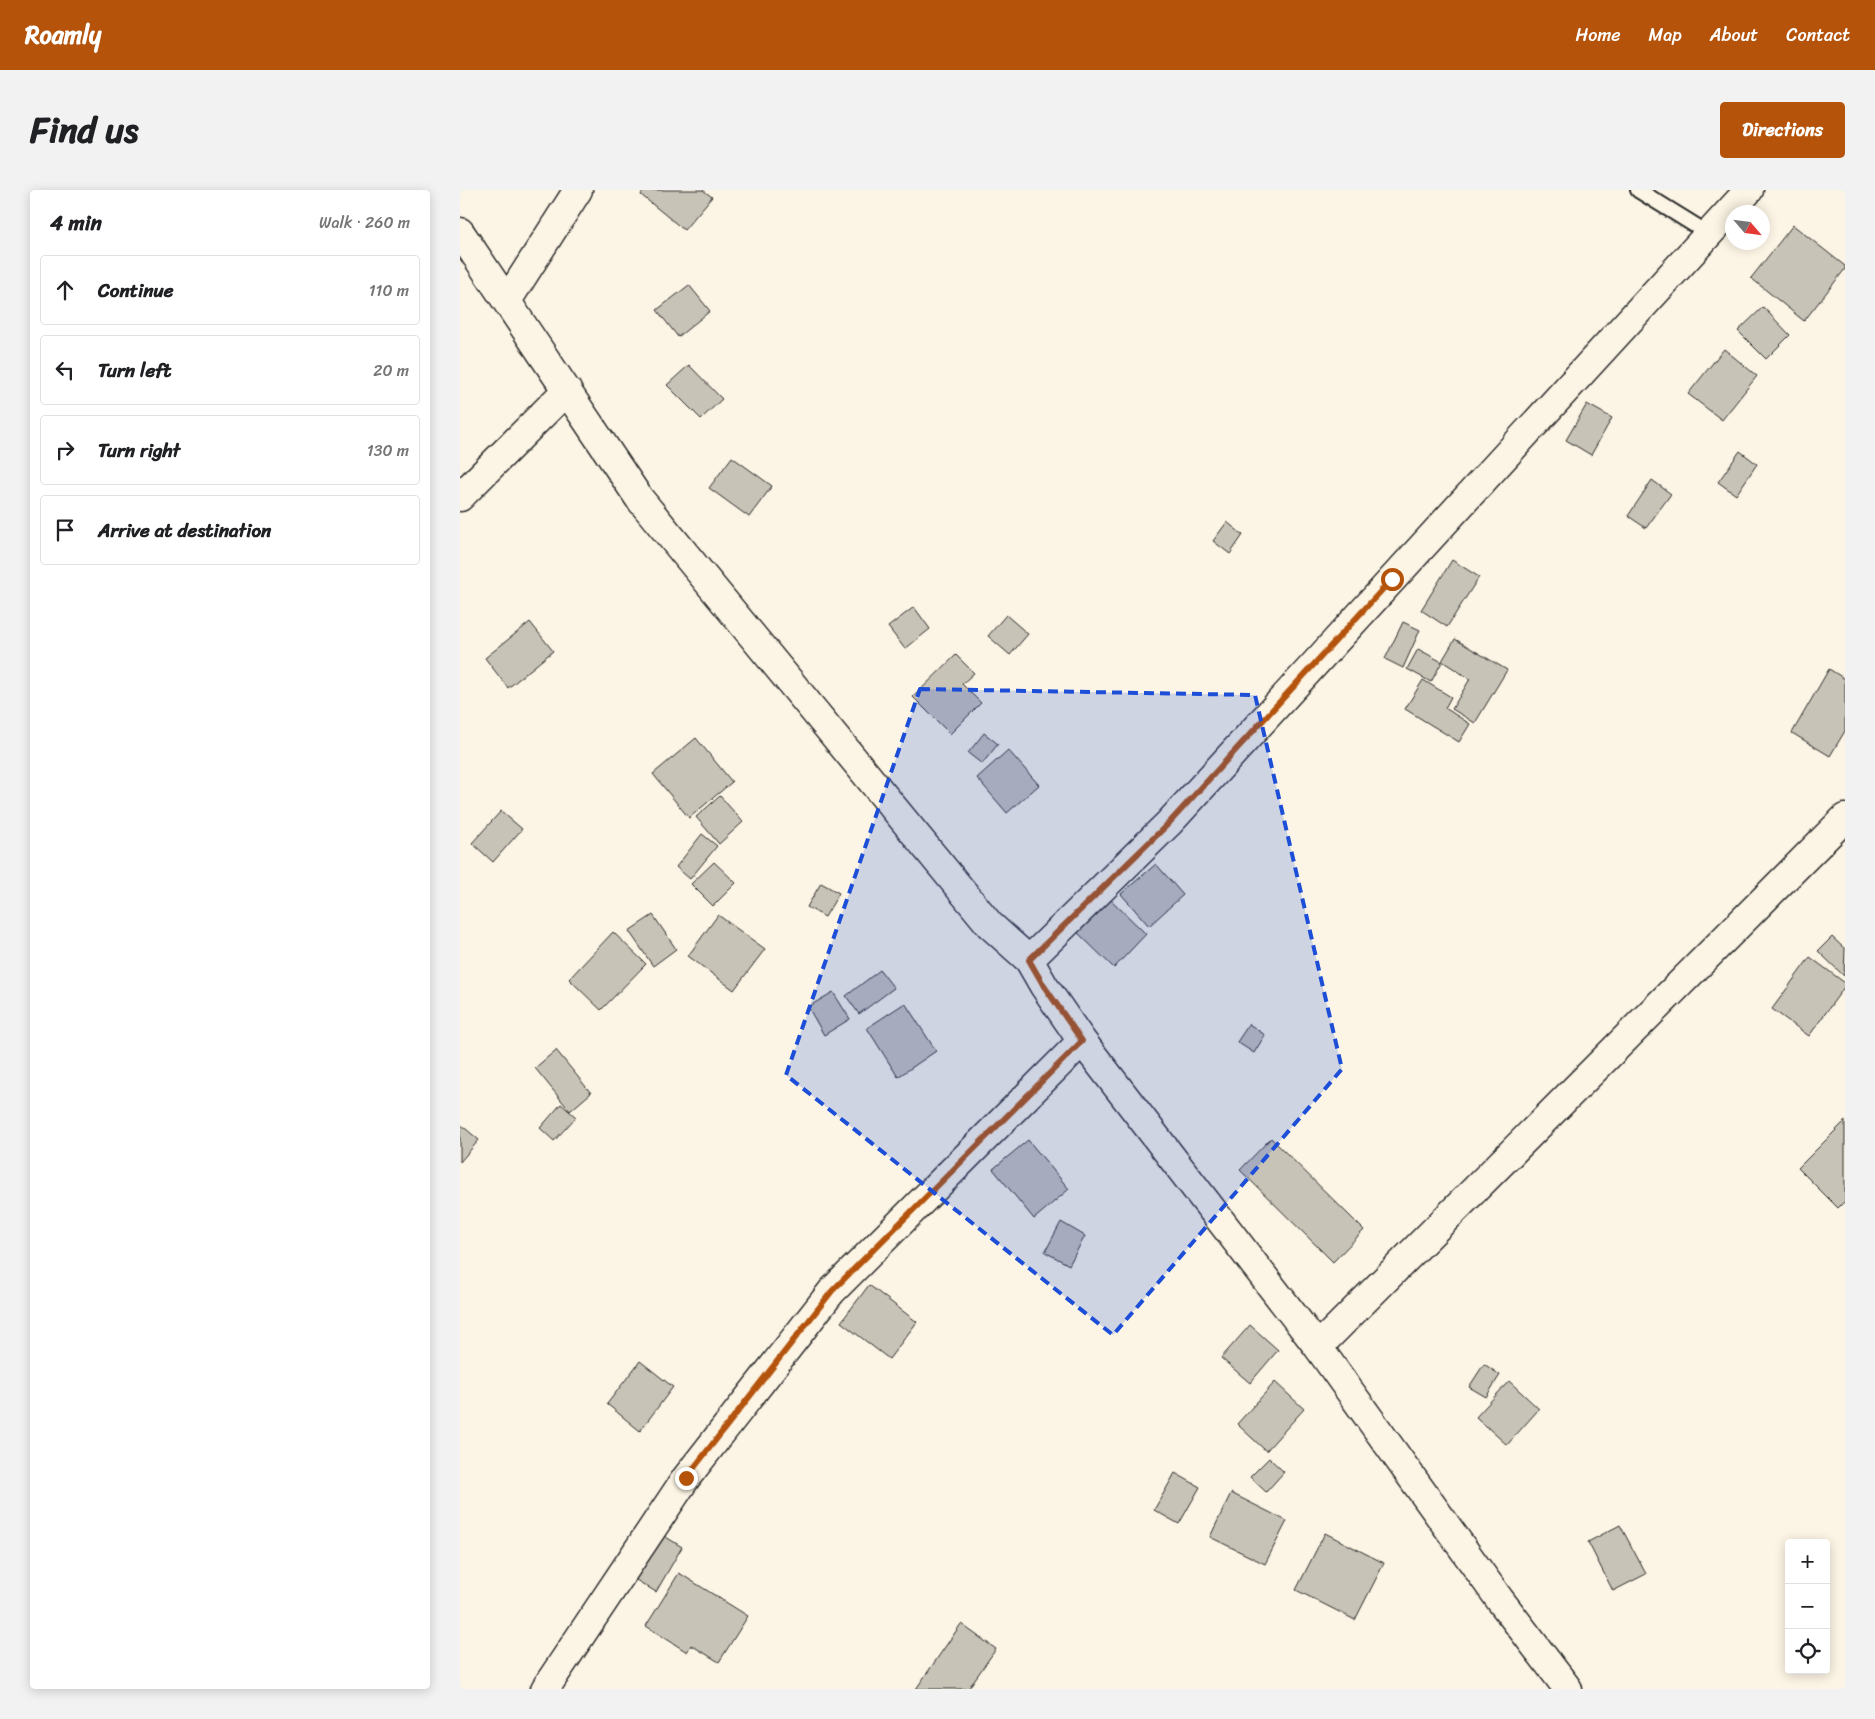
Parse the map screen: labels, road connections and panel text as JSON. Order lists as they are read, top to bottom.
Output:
{
  "north": "bottom right",
  "page": {
    "header": "Roamly",
    "nav": [
      "Home",
      "Map",
      "About",
      "Contact"
    ],
    "title": "Find us",
    "buttons": "Directions",
    "heading": ["4 min", "Walk · 260 m"],
    "list": [
      ["Continue", "110 m"],
      ["Turn left", "20 m"],
      ["Turn right", "130 m"],
      "Arrive at destination"
    ],
    "map_buttons": ["+", "−"]
  }
}
